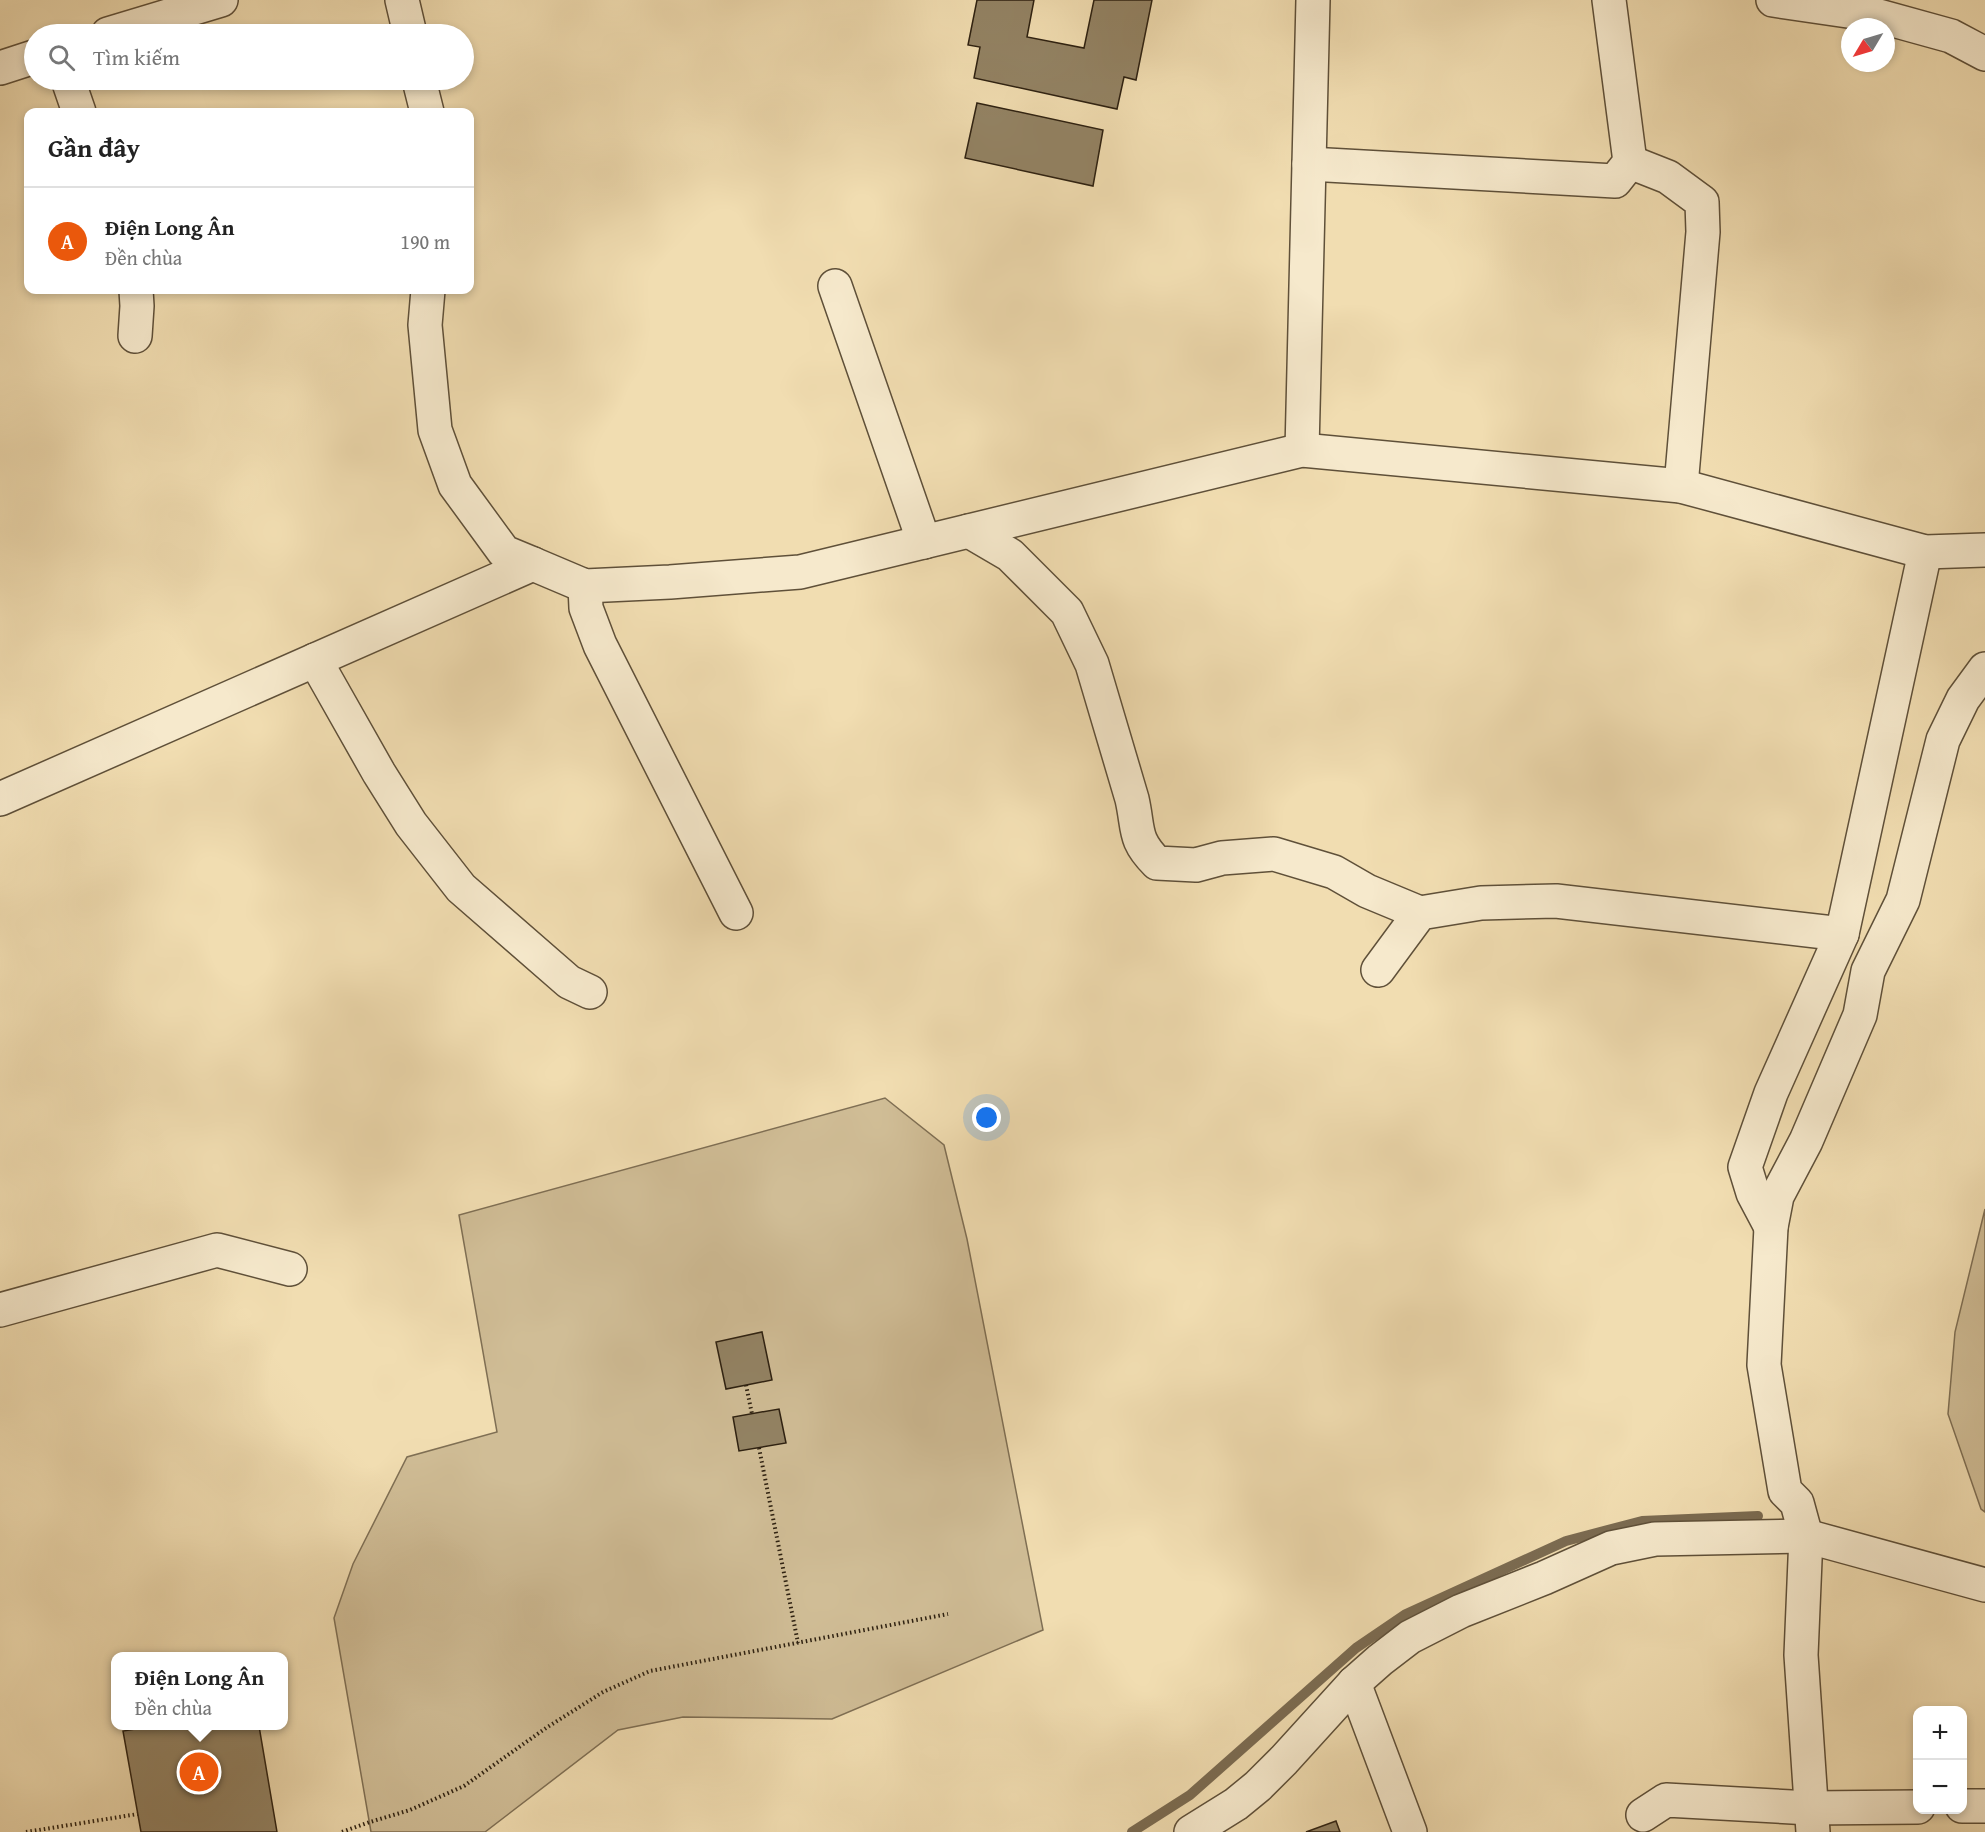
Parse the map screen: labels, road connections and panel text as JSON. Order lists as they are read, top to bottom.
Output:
{
  "north": "bottom left",
  "page": {
    "search": "Tìm kiếm",
    "heading": "Gần đây",
    "list": [
      {
        "mark": "A",
        "name": "Điện Long Ân",
        "note": "Đền chùa",
        "value": "190 m"
      }
    ],
    "popup": ["Điện Long Ân", "Đền chùa"],
    "map_buttons": ["+", "−"],
    "pins": "A"
  }
}
